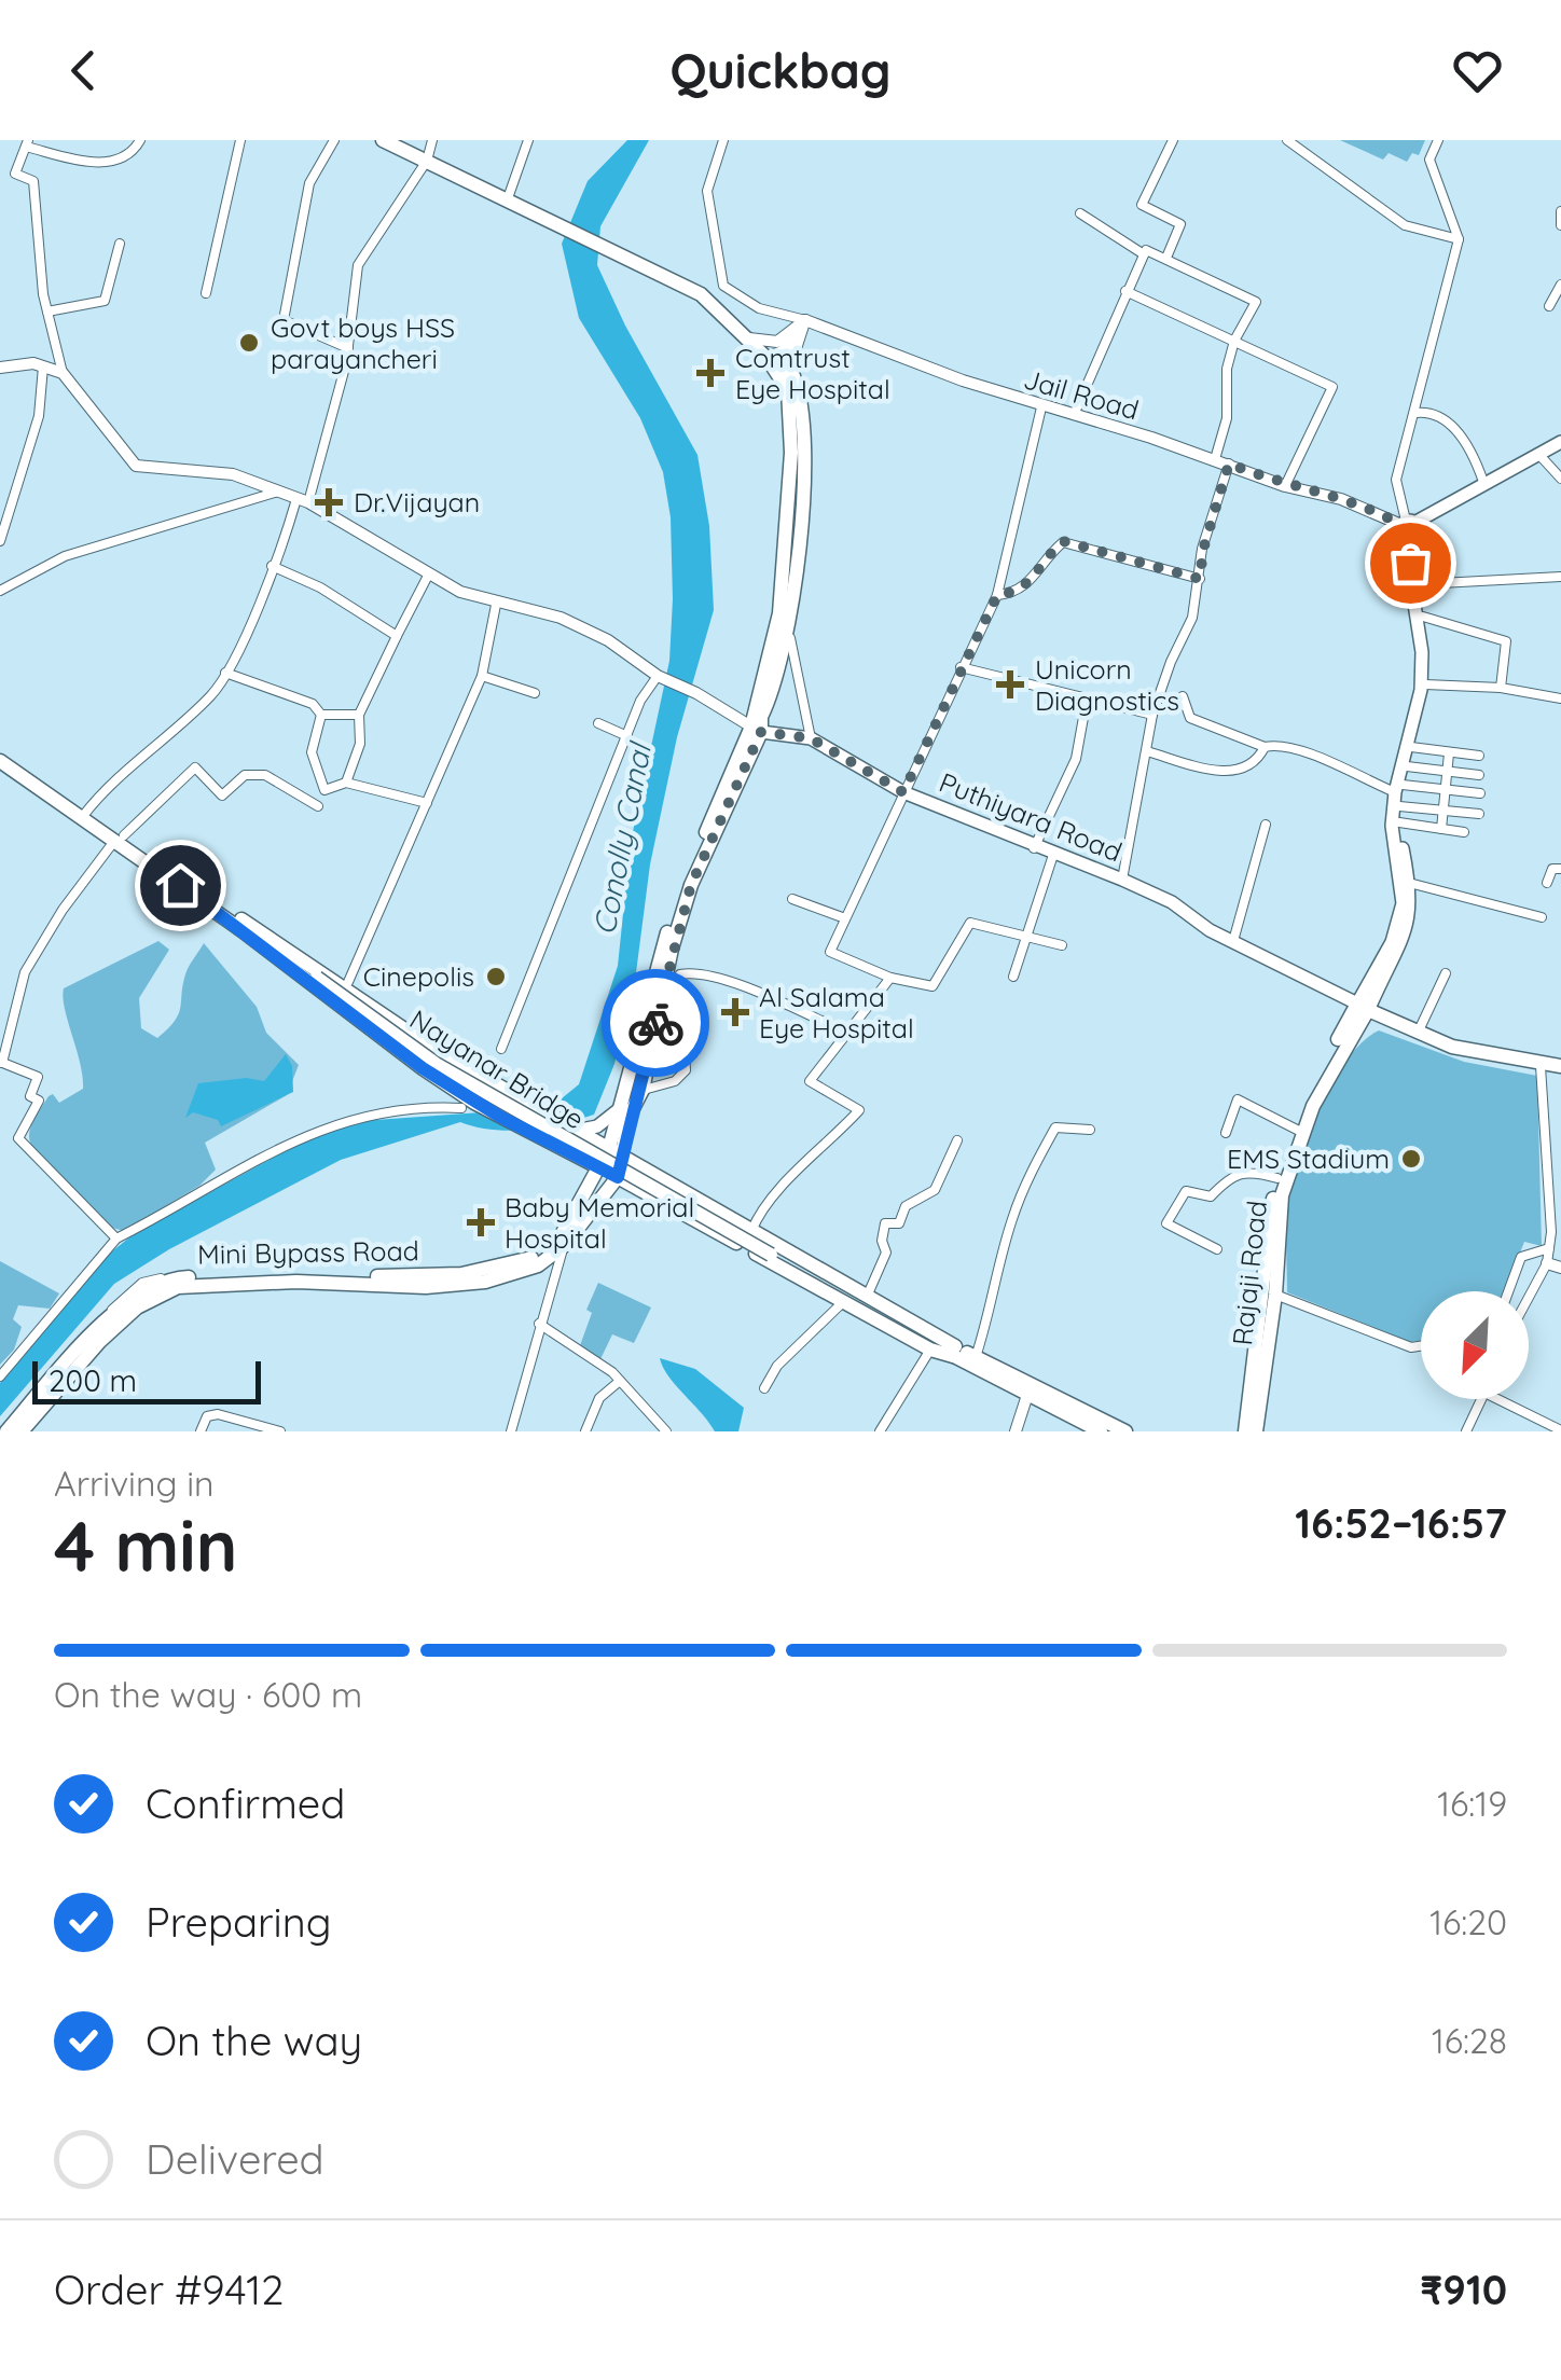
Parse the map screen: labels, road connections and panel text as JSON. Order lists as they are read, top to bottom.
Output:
{
  "streets": {
    "main road": [
      "Puthiyara Road",
      "Nayanar Bridge",
      "Mini Bypass Road",
      "Rajaji Road"
    ],
    "street": ["Jail Road"]
  },
  "crossings": [
    ["Puthiyara Road", "Rajaji Road"]
  ],
  "water": ["Conolly Canal"],
  "places": {
    "other": ["Govt boys HSS parayancheri", "Cinepolis", "EMS Stadium"],
    "health": [
      "Comtrust Eye Hospital",
      "Dr.Vijayan",
      "Unicorn Diagnostics",
      "Al Salama Eye Hospital",
      "Baby Memorial Hospital"
    ]
  },
  "scale_bar": "200 m",
  "north": "bottom left",
  "page": {
    "header": "Quickbag",
    "scale": "200 m",
    "heading": ["4 min", "Arriving in", "16:52–16:57"],
    "panel": ["Order #9412", "₹910"],
    "bar": "On the way · 600 m",
    "list": [
      ["Confirmed", "16:19"],
      ["Preparing", "16:20"],
      ["On the way", "16:28"],
      "Delivered"
    ]
  }
}
